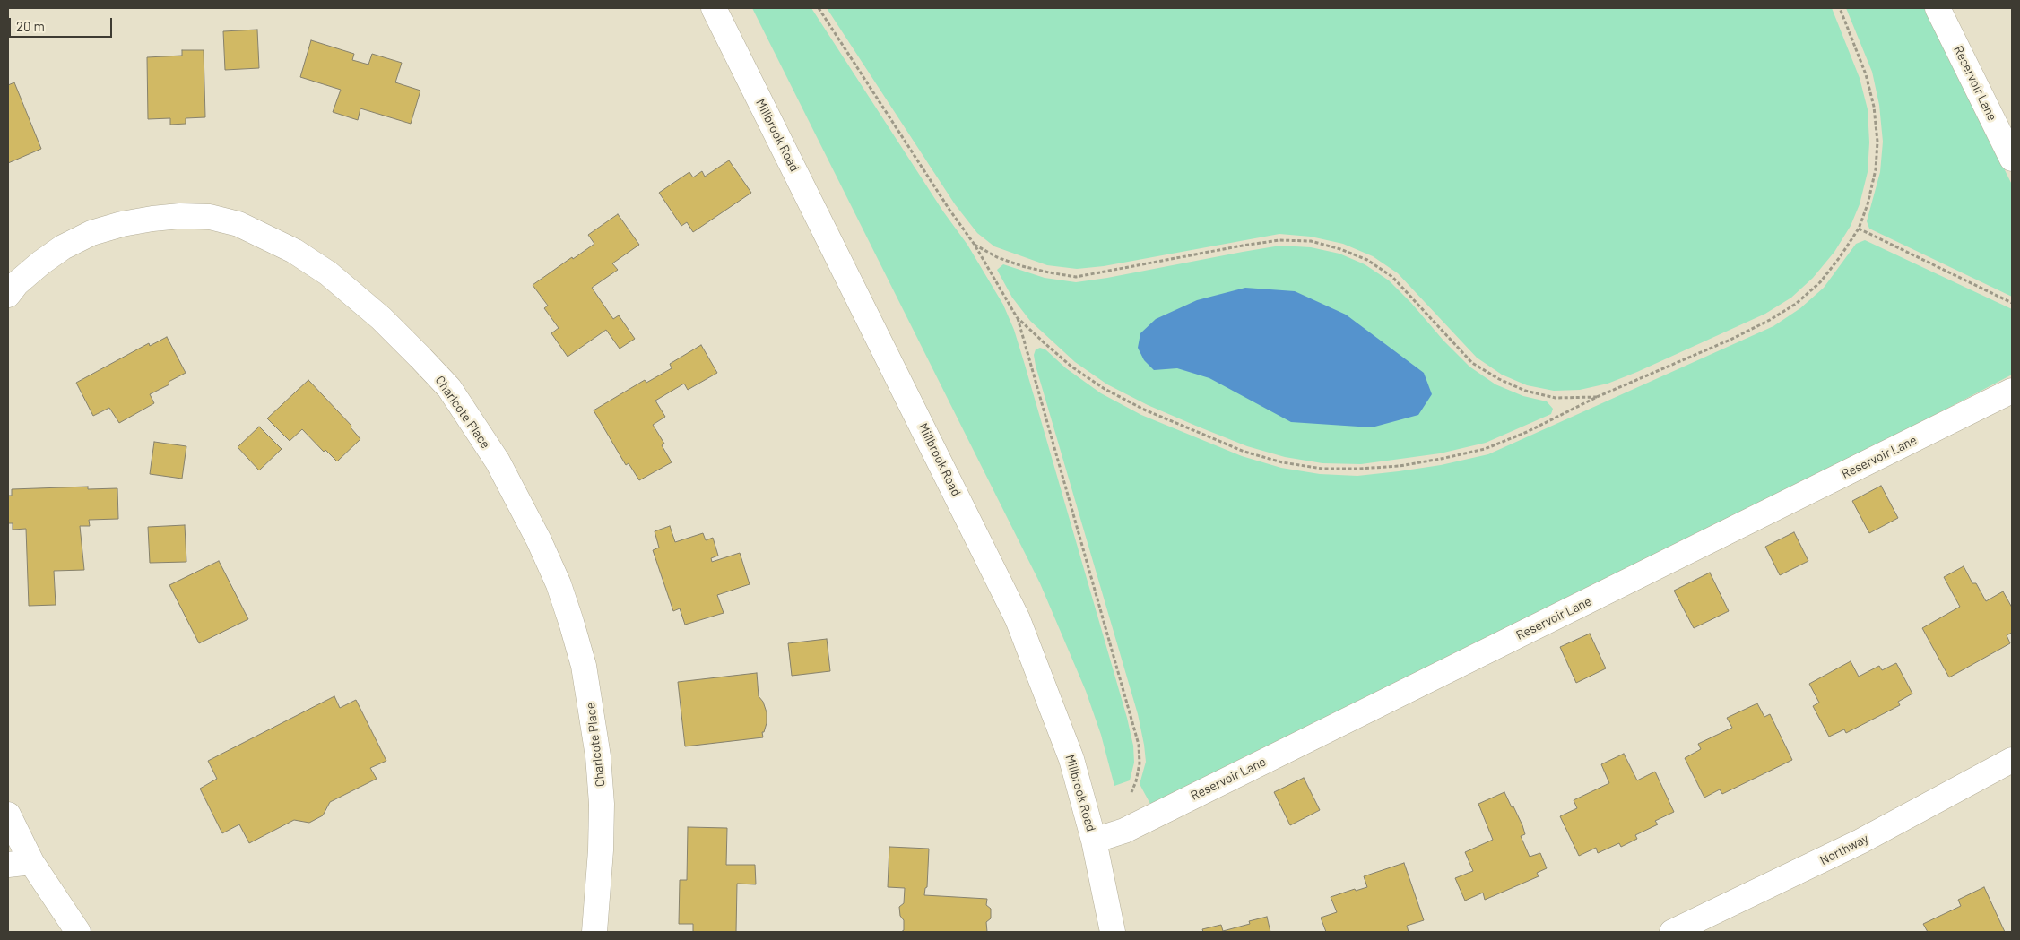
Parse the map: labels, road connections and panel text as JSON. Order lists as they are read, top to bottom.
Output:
{
  "streets": {
    "street": [
      "Reservoir Lane",
      "Millbrook Road",
      "Charlcote Place",
      "Northway"
    ]
  },
  "crossings": [
    ["Reservoir Lane", "Millbrook Road"]
  ],
  "scale_bar": "20 m"
}
